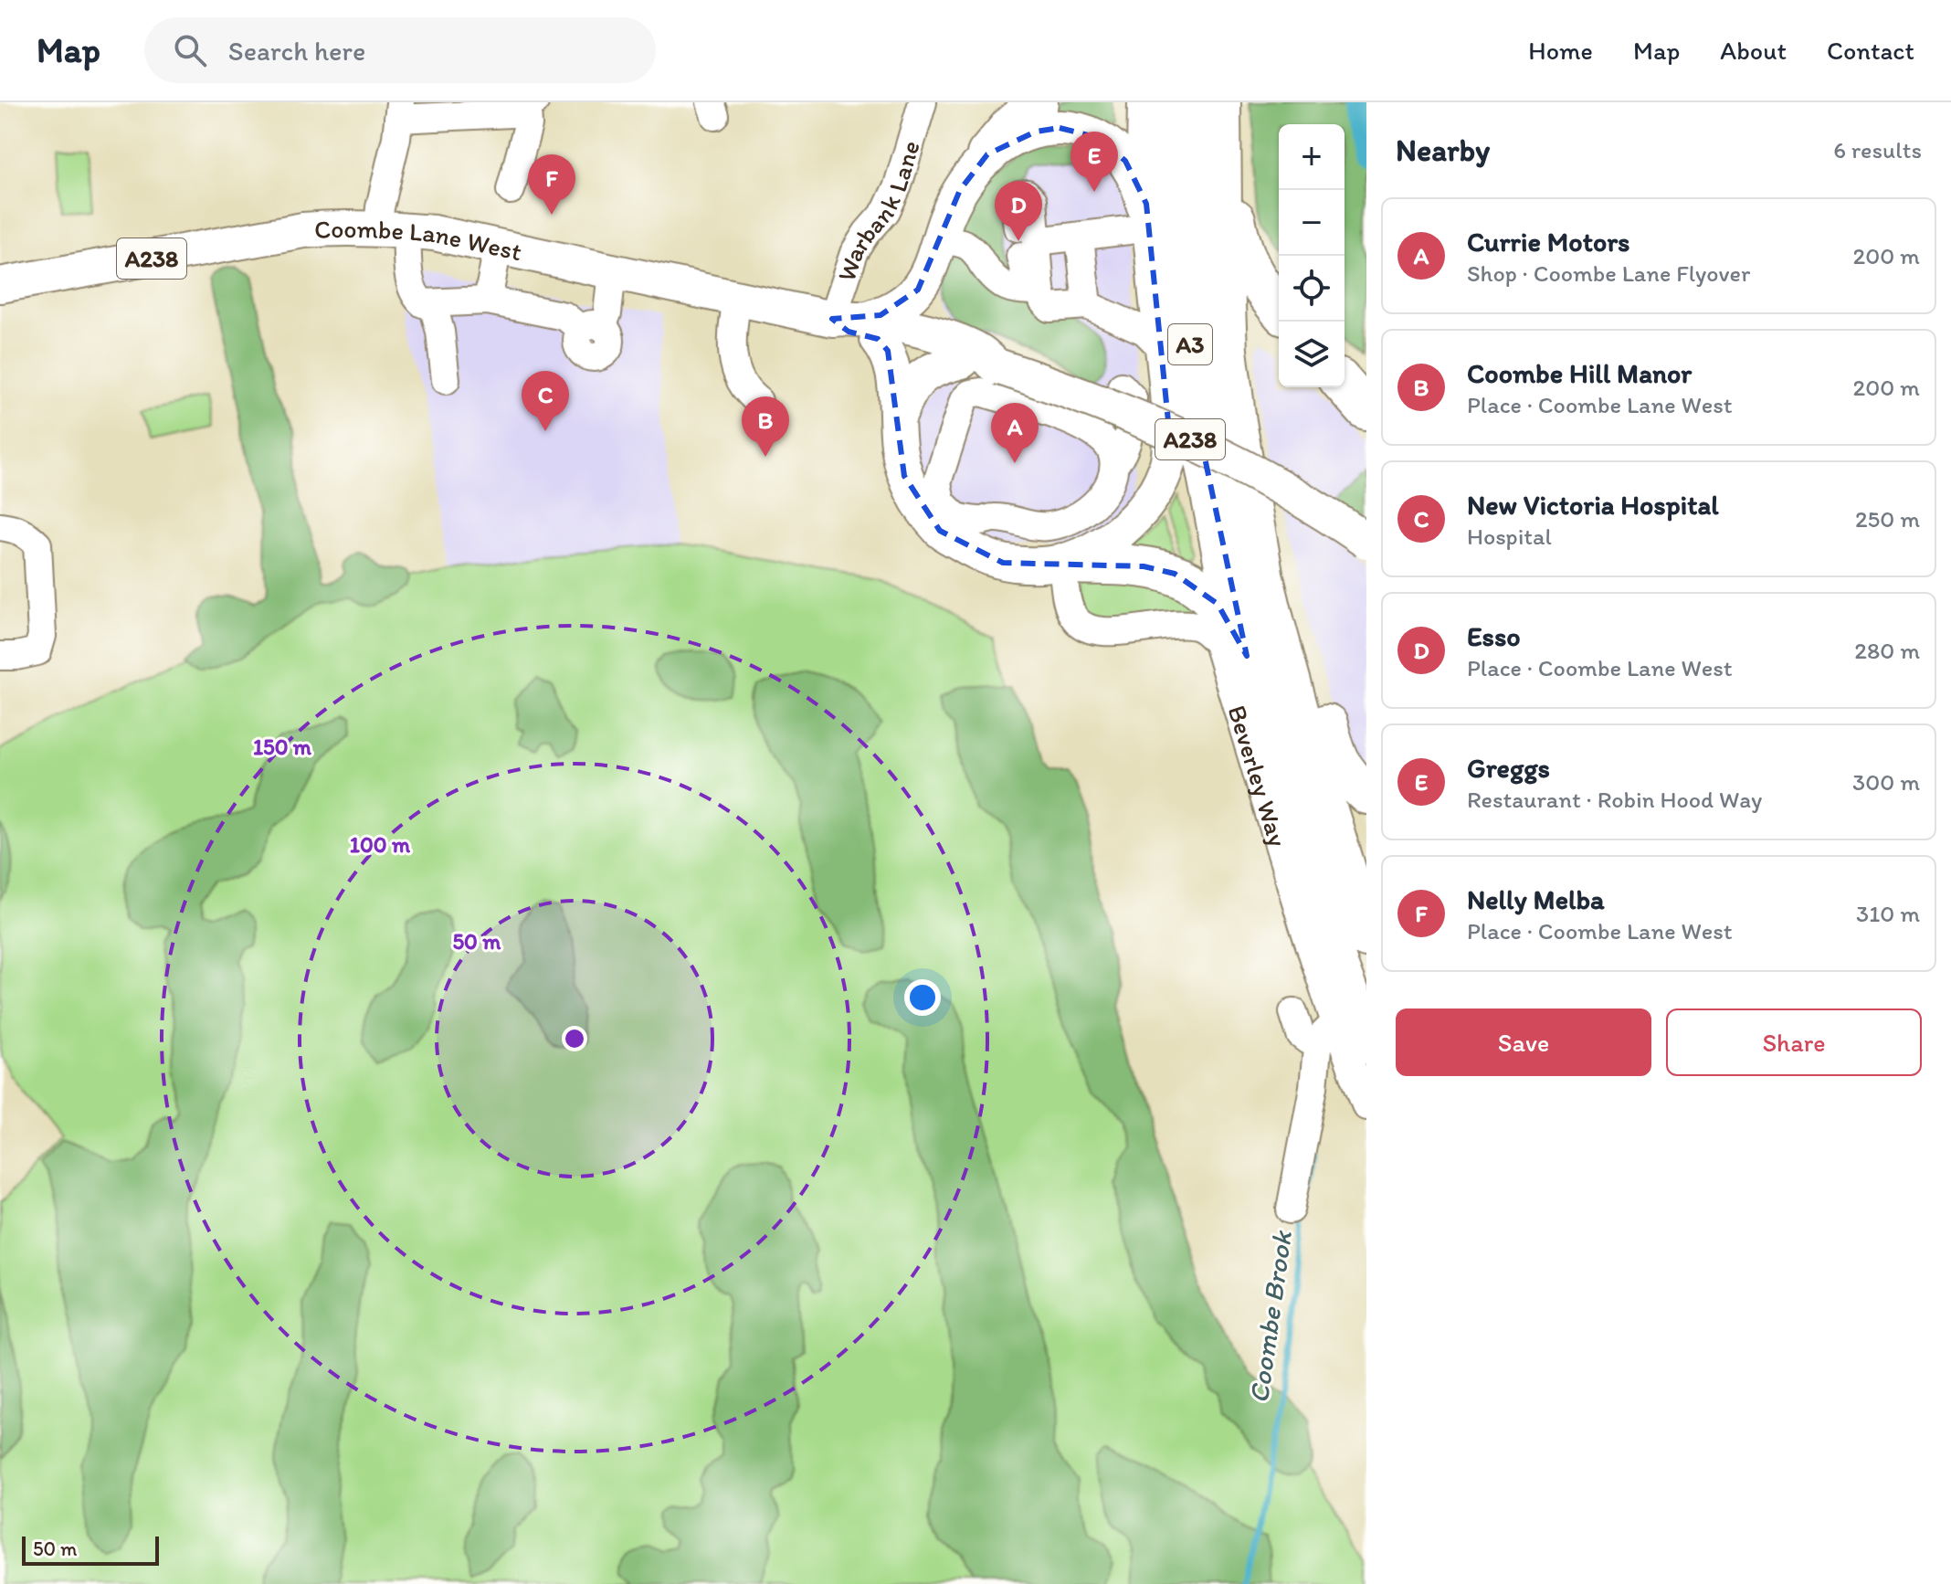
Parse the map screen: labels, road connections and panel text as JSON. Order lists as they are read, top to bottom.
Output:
{
  "streets": {
    "highway": ["A3", "Beverley Way"],
    "main road": ["Coombe Lane West", "A238"],
    "street": ["Warbank Lane"]
  },
  "crossings": [
    ["Warbank Lane", "Coombe Lane West"],
    ["A3", "Beverley Way"]
  ],
  "water": ["Coombe Brook"],
  "scale_bar": "50 m",
  "page": {
    "header": "Map",
    "search": "Search here",
    "nav": [
      "Home",
      "Map",
      "About",
      "Contact"
    ],
    "heading": ["Nearby", "6 results"],
    "map_buttons": ["+", "−"],
    "pins": [
      "E",
      "F",
      "D",
      "C",
      "B",
      "A"
    ],
    "list": [
      {
        "mark": "A",
        "name": "Currie Motors",
        "note": "Shop · Coombe Lane Flyover",
        "value": "200 m"
      },
      {
        "mark": "B",
        "name": "Coombe Hill Manor",
        "note": "Place · Coombe Lane West",
        "value": "200 m"
      },
      {
        "mark": "C",
        "name": "New Victoria Hospital",
        "note": "Hospital",
        "value": "250 m"
      },
      {
        "mark": "D",
        "name": "Esso",
        "note": "Place · Coombe Lane West",
        "value": "280 m"
      },
      {
        "mark": "E",
        "name": "Greggs",
        "note": "Restaurant · Robin Hood Way",
        "value": "300 m"
      },
      {
        "mark": "F",
        "name": "Nelly Melba",
        "note": "Place · Coombe Lane West",
        "value": "310 m"
      }
    ],
    "buttons": ["Save", "Share"],
    "scale": "50 m"
  },
  "rings": ["150 m", "100 m", "50 m"]
}
